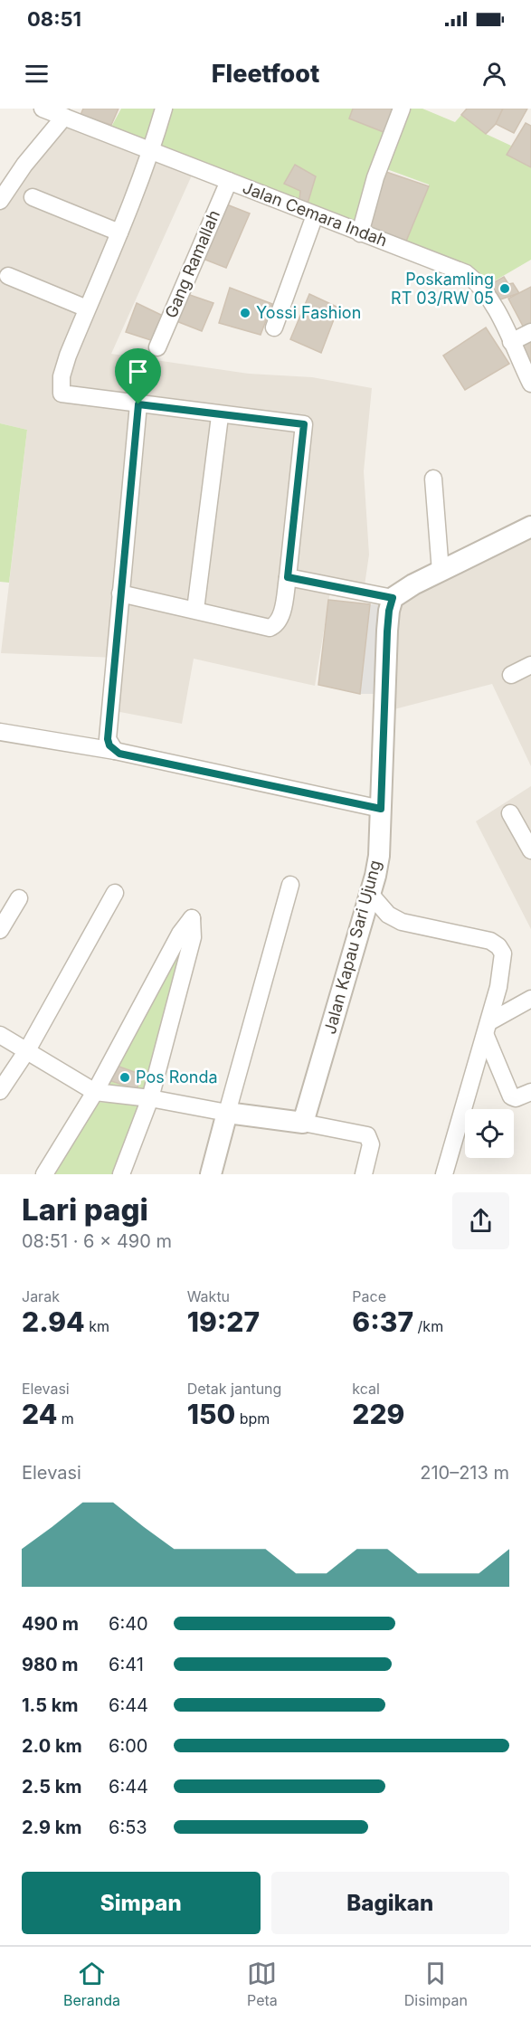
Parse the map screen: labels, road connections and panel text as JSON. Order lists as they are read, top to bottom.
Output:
{
  "streets": {
    "street": ["Jalan Cemara Indah", "Gang Ramallah", "Jalan Kapau Sari Ujung"]
  },
  "crossings": [
    ["Jalan Cemara Indah", "Gang Ramallah"]
  ],
  "places": ["Poskamling RT 03/RW 05", "Yossi Fashion", "Pos Ronda"],
  "page": {
    "status": "08:51",
    "header": "Fleetfoot",
    "heading": ["Lari pagi", "08:51 · 6 × 490 m"],
    "stats": [
      ["Jarak", "2.94 km"],
      ["Waktu", "19:27"],
      ["Pace", "6:37 /km"],
      ["Elevasi", "24 m"],
      ["Detak jantung", "150 bpm"],
      ["kcal", "229"]
    ],
    "chart": ["Elevasi", "210–213 m"],
    "list": [
      {
        "name": "490 m",
        "note": "6:40"
      },
      {
        "name": "980 m",
        "note": "6:41"
      },
      {
        "name": "1.5 km",
        "note": "6:44"
      },
      {
        "name": "2.0 km",
        "note": "6:00"
      },
      {
        "name": "2.5 km",
        "note": "6:44"
      },
      {
        "name": "2.9 km",
        "note": "6:53"
      }
    ],
    "buttons": ["Simpan", "Bagikan"],
    "tabs": ["Beranda", "Peta", "Disimpan"]
  }
}
